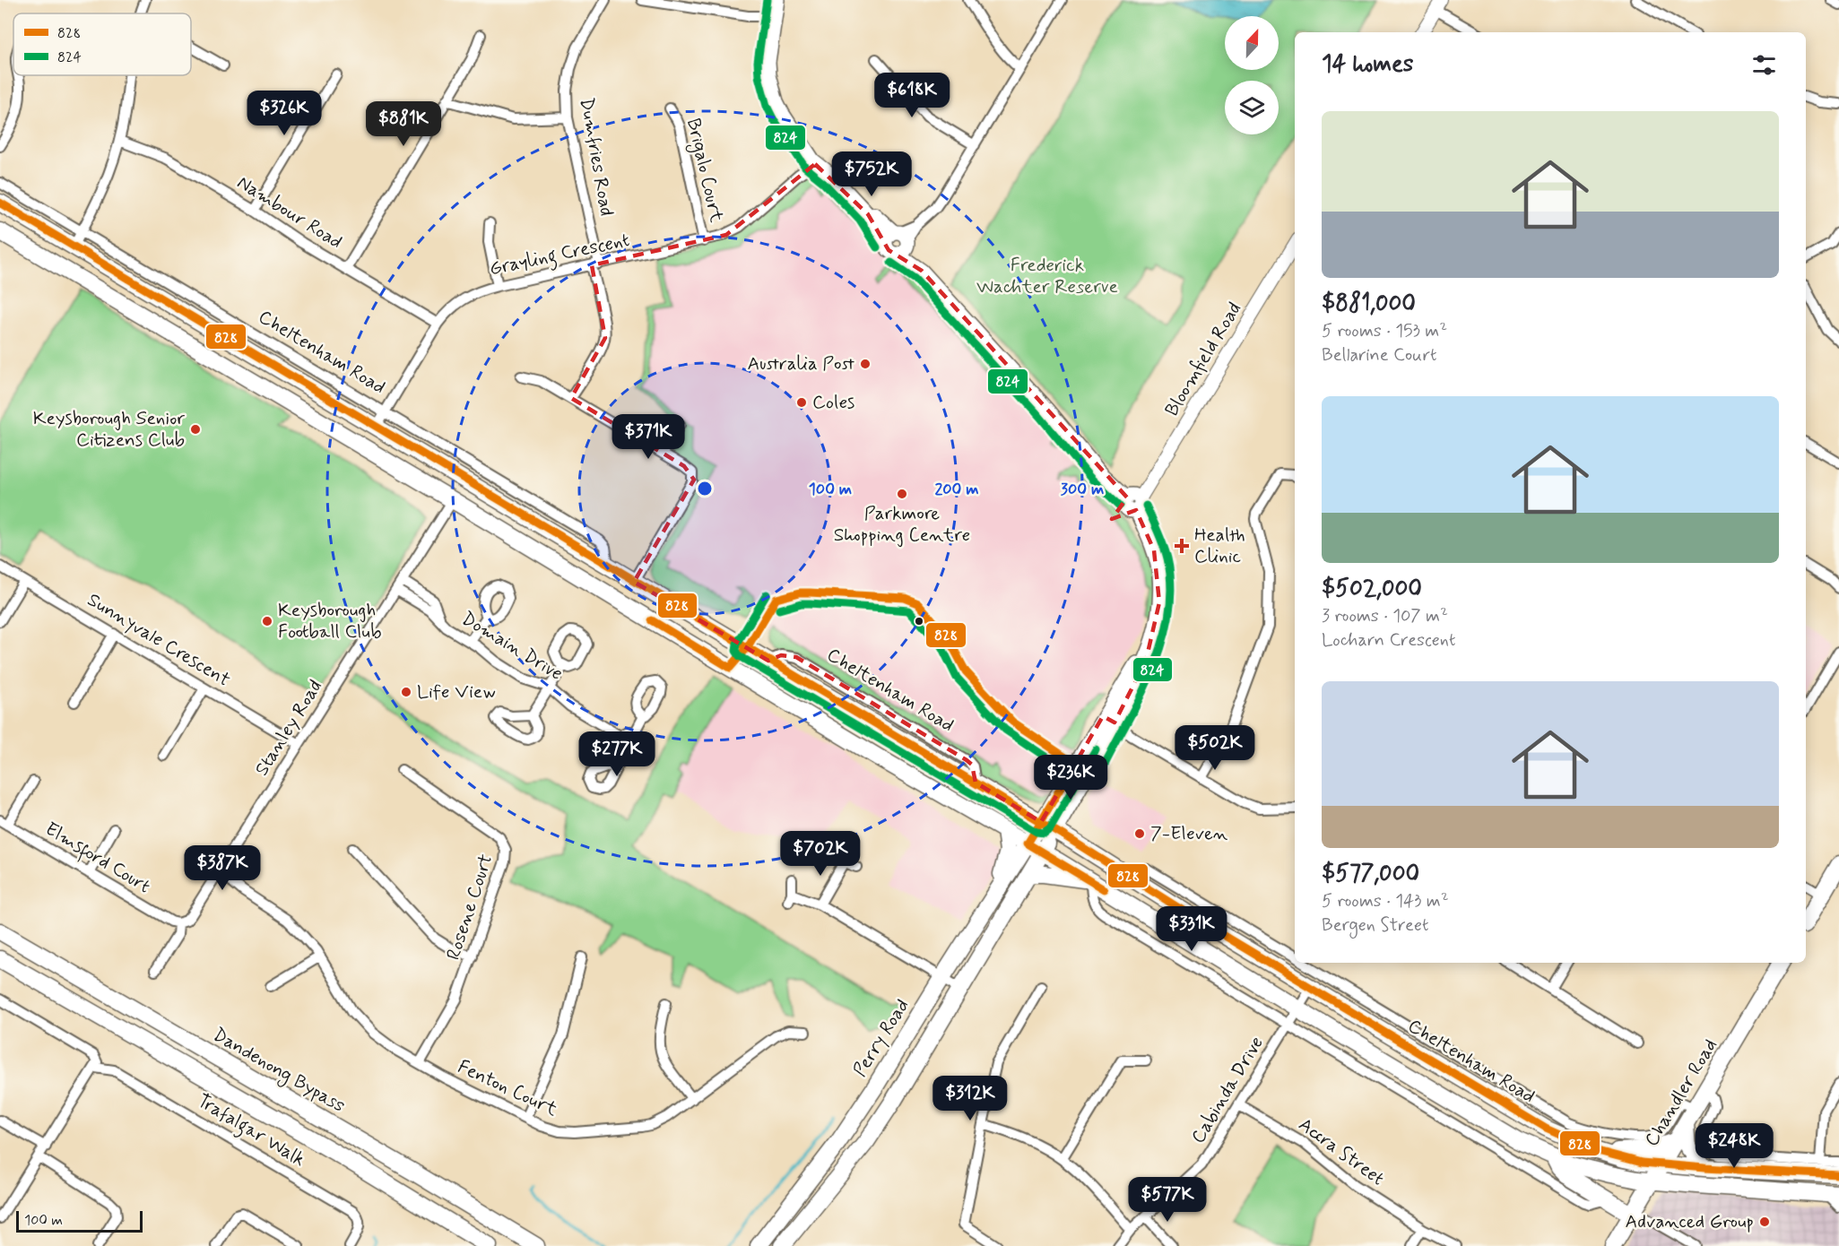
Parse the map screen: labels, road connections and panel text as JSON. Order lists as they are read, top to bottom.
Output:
{
  "streets": {
    "main road": [
      "Cheltenham Road",
      "Perry Road",
      "Dandenong Bypass",
      "Chandler Road"
    ],
    "street": [
      "Dumfries Road",
      "Brigalo Court",
      "Nambour Road",
      "Grayling Crescent",
      "Bloomfield Road",
      "Sunnyvale Crescent",
      "Domain Drive",
      "Stanley Road",
      "Elmsford Court",
      "Rosene Court",
      "Fenton Court",
      "Cabinda Drive",
      "Trafalgar Walk",
      "Accra Street"
    ]
  },
  "crossings": [
    ["Dumfries Road", "Grayling Crescent"],
    ["Brigalo Court", "Grayling Crescent"],
    ["Nambour Road", "Grayling Crescent"],
    ["Grayling Crescent", "Cheltenham Road"],
    ["Cheltenham Road", "Perry Road"],
    ["Cheltenham Road", "Cabinda Drive"],
    ["Cheltenham Road", "Chandler Road"],
    ["Sunnyvale Crescent", "Stanley Road"],
    ["Domain Drive", "Stanley Road"],
    ["Stanley Road", "Elmsford Court"],
    ["Stanley Road", "Fenton Court"],
    ["Rosene Court", "Fenton Court"],
    ["Cabinda Drive", "Accra Street"]
  ],
  "parks": ["Frederick Wachter Reserve"],
  "places": {
    "other": [
      "Australia Post",
      "Coles",
      "Keysborough Senior Citizens Club",
      "Parkmore Shopping Centre",
      "Keysborough Football Club",
      "Life View",
      "7-Eleven",
      "Advanced Group"
    ],
    "health": ["Health Clinic"]
  },
  "lines": ["transit line 824", "transit line 828"],
  "legend": ["828", "824"],
  "scale_bar": "100 m",
  "north": "top",
  "page": {
    "heading": "14 homes",
    "price": [
      "$618K",
      "$326K",
      "$881K",
      "$752K",
      "$371K",
      "$502K",
      "$277K",
      "$236K",
      "$702K",
      "$387K",
      "$331K",
      "$312K",
      "$248K",
      "$577K"
    ],
    "list": [
      {
        "name": "$881,000",
        "note": "5 rooms · 153 m² · Bellarine Court"
      },
      {
        "name": "$502,000",
        "note": "3 rooms · 107 m² · Locharn Crescent"
      },
      {
        "name": "$577,000",
        "note": "5 rooms · 143 m² · Bergen Street"
      }
    ],
    "scale": "100 m"
  },
  "rings": ["100 m", "200 m", "300 m"]
}
